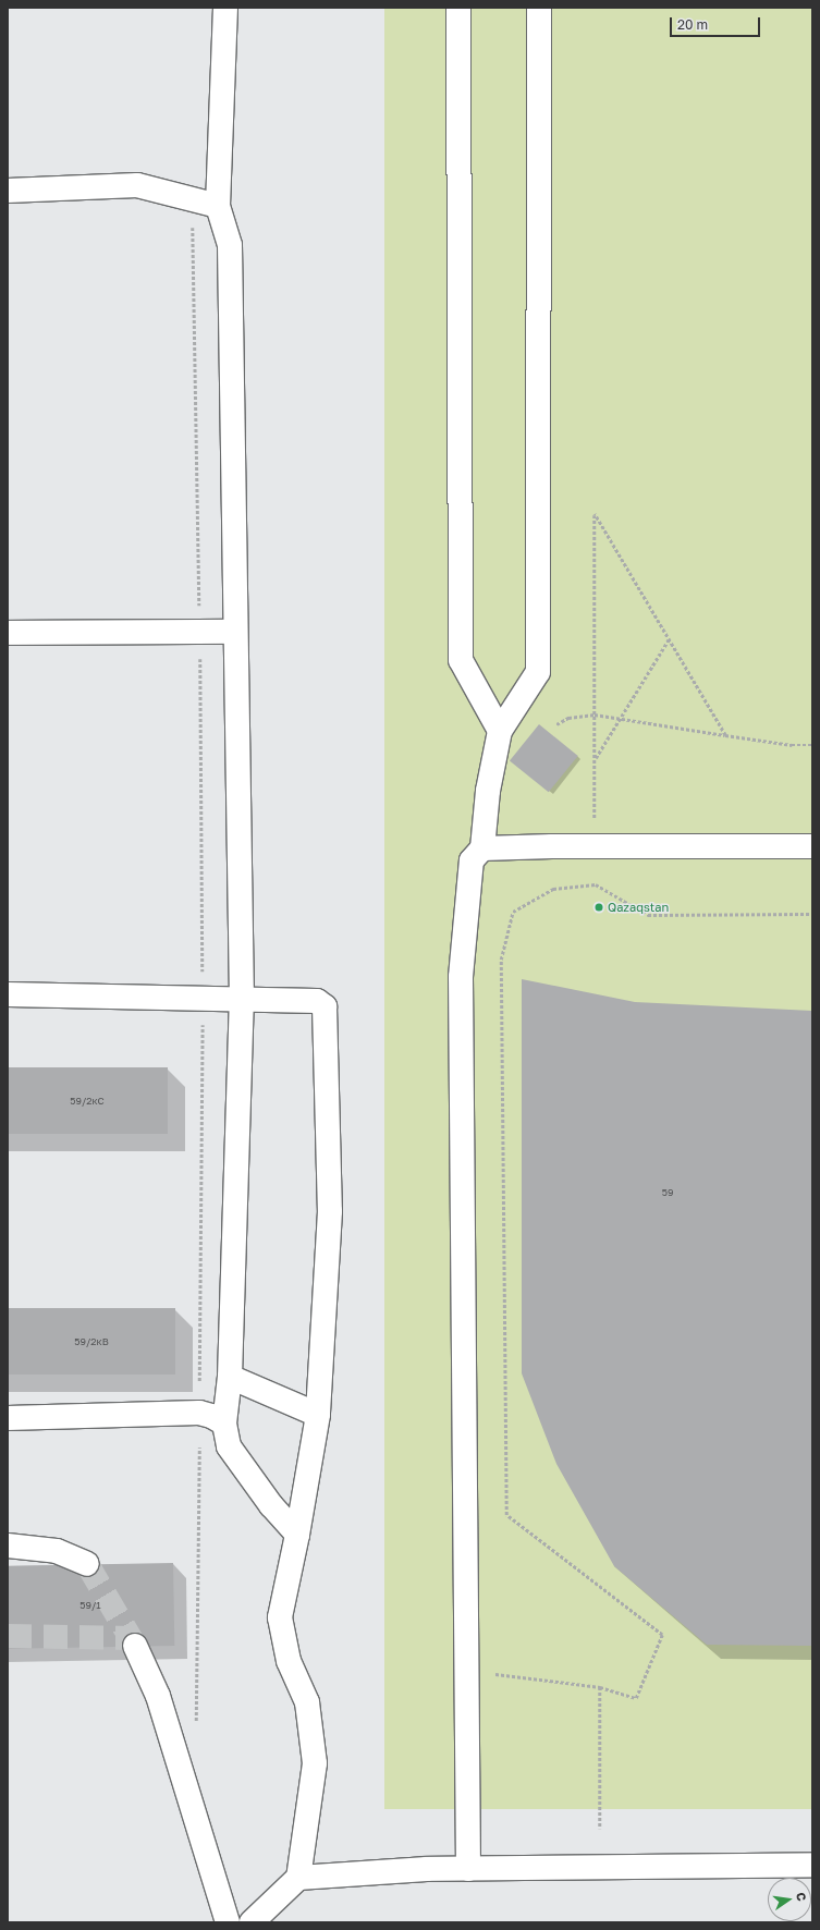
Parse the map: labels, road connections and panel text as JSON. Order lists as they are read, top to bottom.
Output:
{
  "places": ["Qazaqstan"],
  "house_numbers": [
    "59/2кС",
    "59",
    "59/2кВ",
    "59/1"
  ],
  "scale_bar": "20 m",
  "north": "right"
}
